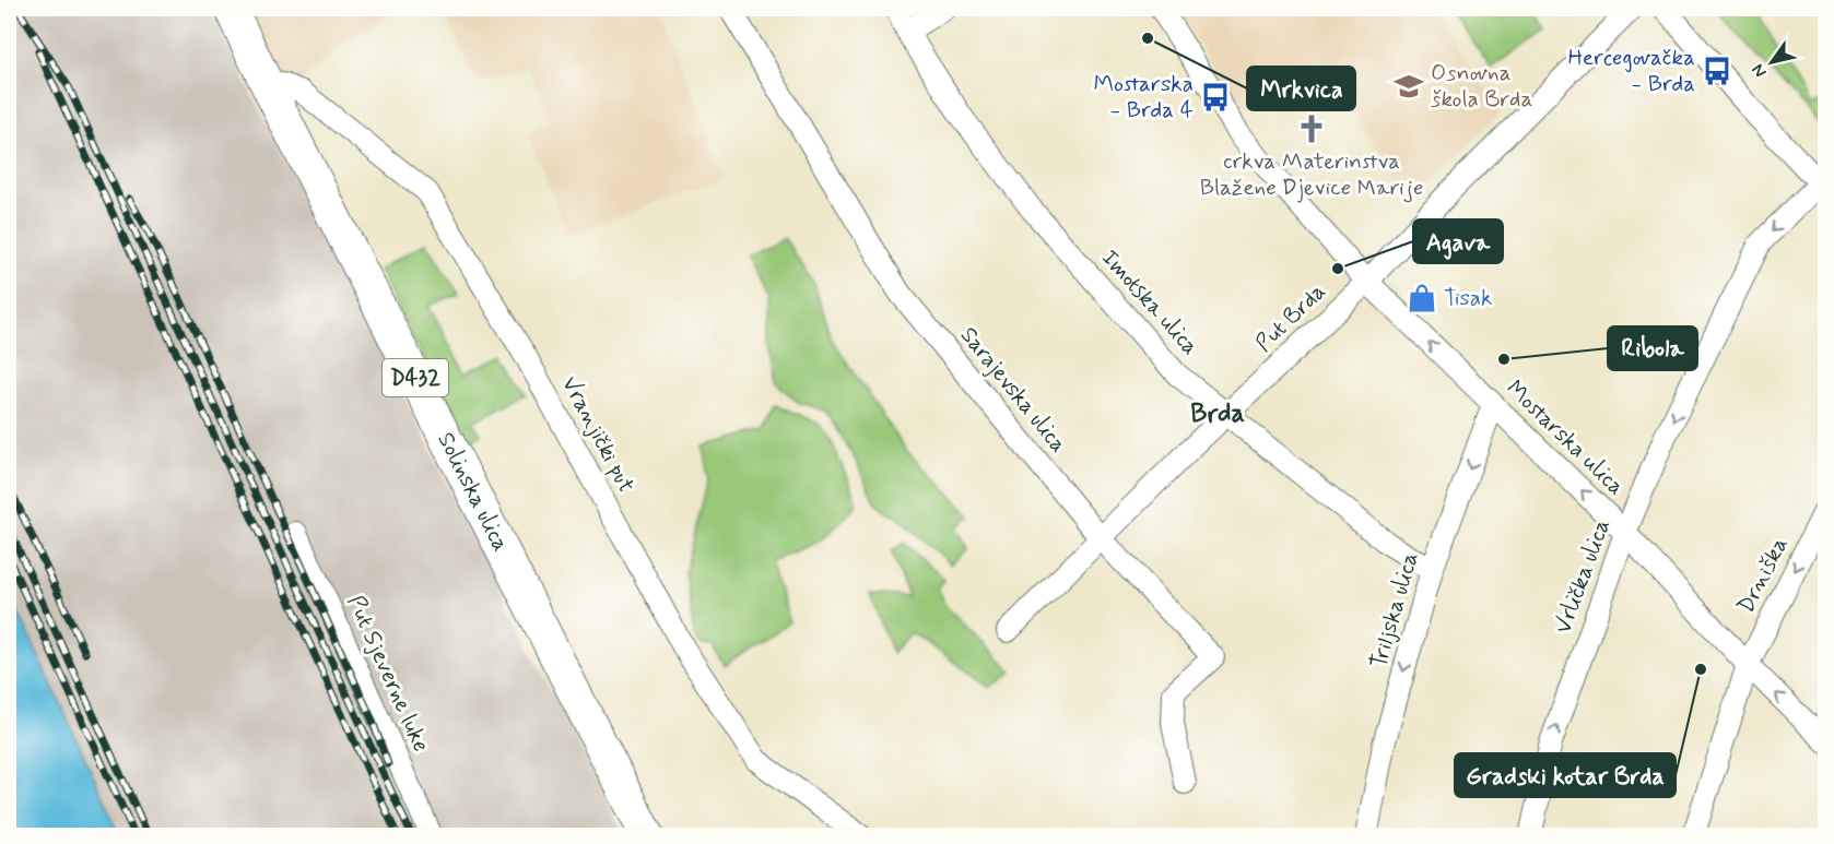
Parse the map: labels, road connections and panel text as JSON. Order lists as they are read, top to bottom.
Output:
{
  "streets": {
    "main road": ["D432", "Solinska ulica"],
    "street": [
      "Imotska ulica",
      "Put Brda",
      "Sarajevska ulica",
      "Vranjički put",
      "Mostarska ulica",
      "Drniška",
      "Vrlička ulica",
      "Triljska ulica",
      "Put Sjeverne luke"
    ]
  },
  "crossings": [
    ["Imotska ulica", "Put Brda"],
    ["Imotska ulica", "Triljska ulica"],
    ["Put Brda", "Sarajevska ulica"],
    ["Put Brda", "Mostarska ulica"],
    ["Vranjički put", "Solinska ulica"],
    ["Mostarska ulica", "Drniška"],
    ["Mostarska ulica", "Vrlička ulica"],
    ["Mostarska ulica", "Triljska ulica"]
  ],
  "one_way": ["Mostarska ulica", "Drniška", "Triljska ulica"],
  "districts": ["Brda"],
  "places": {
    "other": [
      "Mrkvica",
      "Agava",
      "Ribola",
      "Gradski kotar Brda"
    ],
    "bus stop": ["Hercegovačka - Brda", "Mostarska - Brda 4"],
    "school or university": ["Osnovna škola Brda"],
    "church": ["crkva Materinstva Blažene Djevice Marije"],
    "shop": ["Tisak"]
  },
  "north": "bottom left"
}
